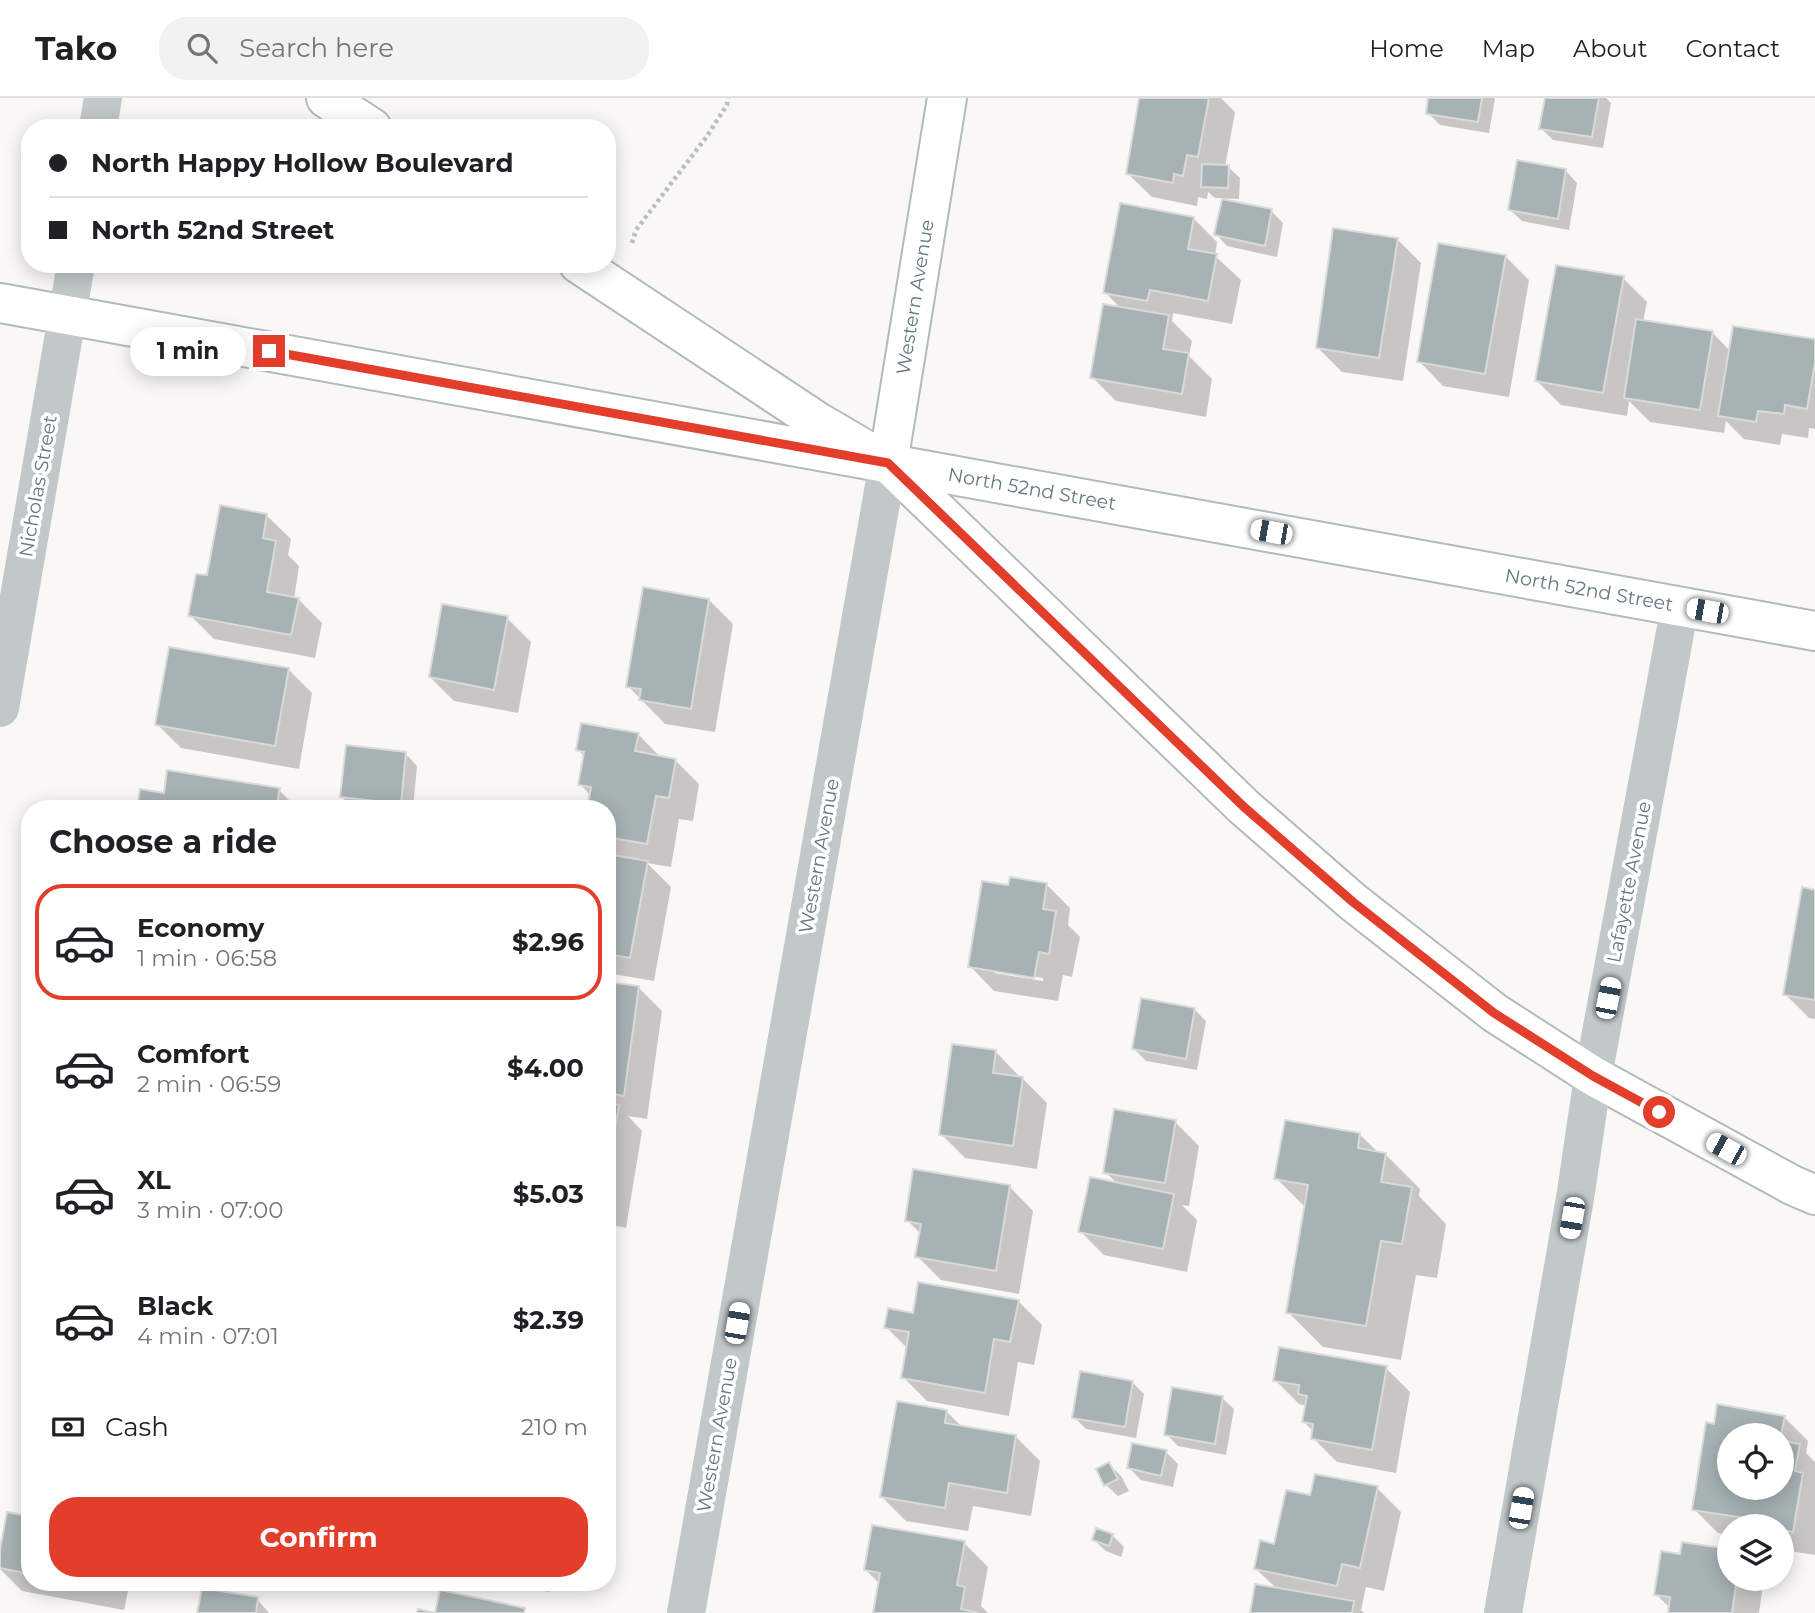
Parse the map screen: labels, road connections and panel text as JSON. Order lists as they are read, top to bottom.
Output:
{
  "streets": {
    "street": [
      "Western Avenue",
      "Nicholas Street",
      "North 52nd Street",
      "Lafayette Avenue"
    ]
  },
  "crossings": [
    ["Western Avenue", "North 52nd Street"],
    ["Nicholas Street", "North 52nd Street"],
    ["North 52nd Street", "Lafayette Avenue"]
  ],
  "page": {
    "header": "Tako",
    "search": "Search here",
    "nav": [
      "Home",
      "Map",
      "About",
      "Contact"
    ],
    "banner": ["North Happy Hollow Boulevard", "North 52nd Street"],
    "bubble": "1 min",
    "heading": "Choose a ride",
    "list": [
      {
        "name": "Economy",
        "note": "1 min · 06:58",
        "value": "$2.96"
      },
      {
        "name": "Comfort",
        "note": "2 min · 06:59",
        "value": "$4.00"
      },
      {
        "name": "XL",
        "note": "3 min · 07:00",
        "value": "$5.03"
      },
      {
        "name": "Black",
        "note": "4 min · 07:01",
        "value": "$2.39"
      }
    ],
    "pay": ["Cash", "210 m"],
    "buttons": "Confirm"
  }
}
